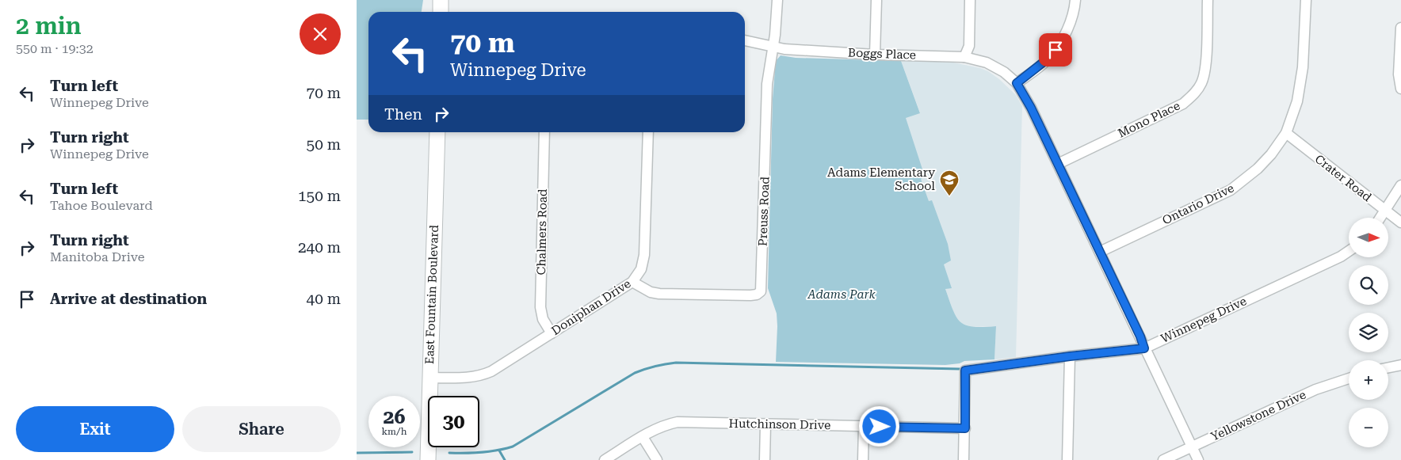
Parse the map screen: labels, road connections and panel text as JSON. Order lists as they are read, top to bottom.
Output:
{
  "streets": {
    "main road": ["East Fountain Boulevard"],
    "street": [
      "Boggs Place",
      "Mono Place",
      "Crater Road",
      "Ontario Drive",
      "Preuss Road",
      "Chalmers Road",
      "Doniphan Drive",
      "Winnepeg Drive",
      "Yellowstone Drive",
      "Hutchinson Drive"
    ]
  },
  "crossings": [
    ["Boggs Place", "Preuss Road"],
    ["Crater Road", "Ontario Drive"],
    ["Preuss Road", "Doniphan Drive"],
    ["Chalmers Road", "Doniphan Drive"],
    ["East Fountain Boulevard", "Doniphan Drive"],
    ["Winnepeg Drive", "Hutchinson Drive"]
  ],
  "parks": ["Adams Park"],
  "places": {
    "school or university": ["Adams Elementary School"]
  },
  "north": "right",
  "page": {
    "heading": ["2 min", "550 m · 19:32"],
    "turn": ["70 m", "Winnepeg Drive"],
    "list": [
      {
        "name": "Turn left",
        "note": "Winnepeg Drive",
        "value": "70 m"
      },
      {
        "name": "Turn right",
        "note": "Winnepeg Drive",
        "value": "50 m"
      },
      {
        "name": "Turn left",
        "note": "Tahoe Boulevard",
        "value": "150 m"
      },
      {
        "name": "Turn right",
        "note": "Manitoba Drive",
        "value": "240 m"
      },
      {
        "name": "Arrive at destination",
        "value": "40 m"
      }
    ],
    "then": "Then",
    "map_buttons": ["+", "−"],
    "speed": "26 km/h",
    "limit": "30",
    "buttons": ["Exit", "Share"]
  }
}
